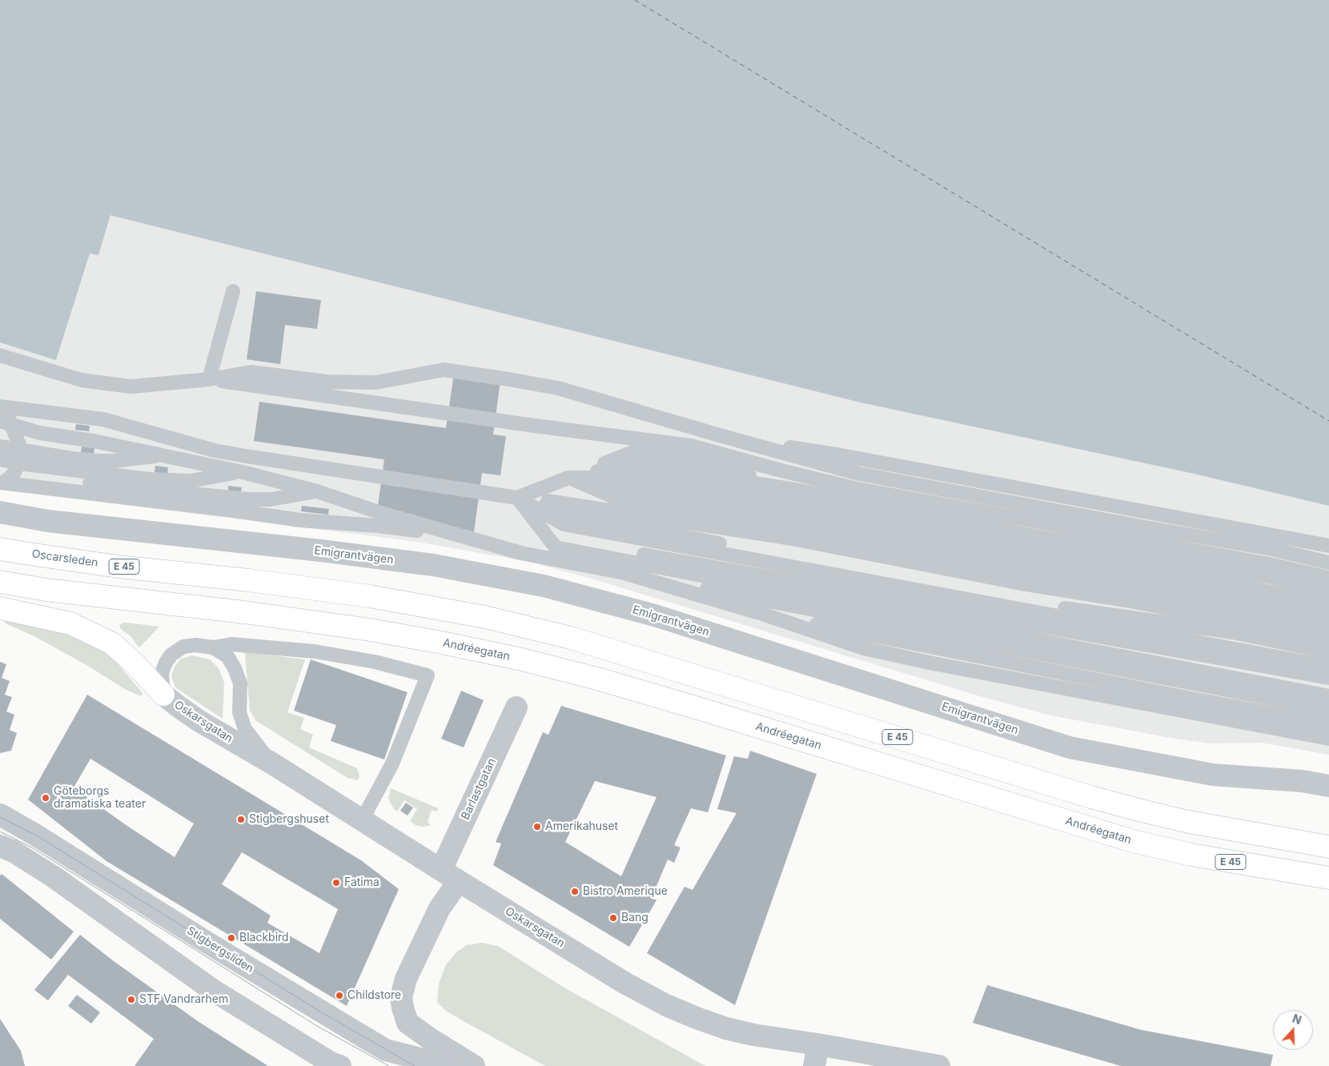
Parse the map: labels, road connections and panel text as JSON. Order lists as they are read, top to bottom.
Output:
{
  "streets": {
    "highway": ["Oscarsleden", "E 45", "Andréegatan"],
    "street": [
      "Emigrantvägen",
      "Oskarsgatan",
      "Barlastgatan",
      "Stigbergsliden"
    ]
  },
  "crossings": [
    ["Oskarsgatan", "Barlastgatan"]
  ],
  "places": [
    "Göteborgs dramatiska teater",
    "Stigbergshuset",
    "Amerikahuset",
    "Fatima",
    "Bistro Amerique",
    "Bang",
    "Blackbird",
    "Childstore",
    "STF Vandrarhem"
  ],
  "north": "top"
}
